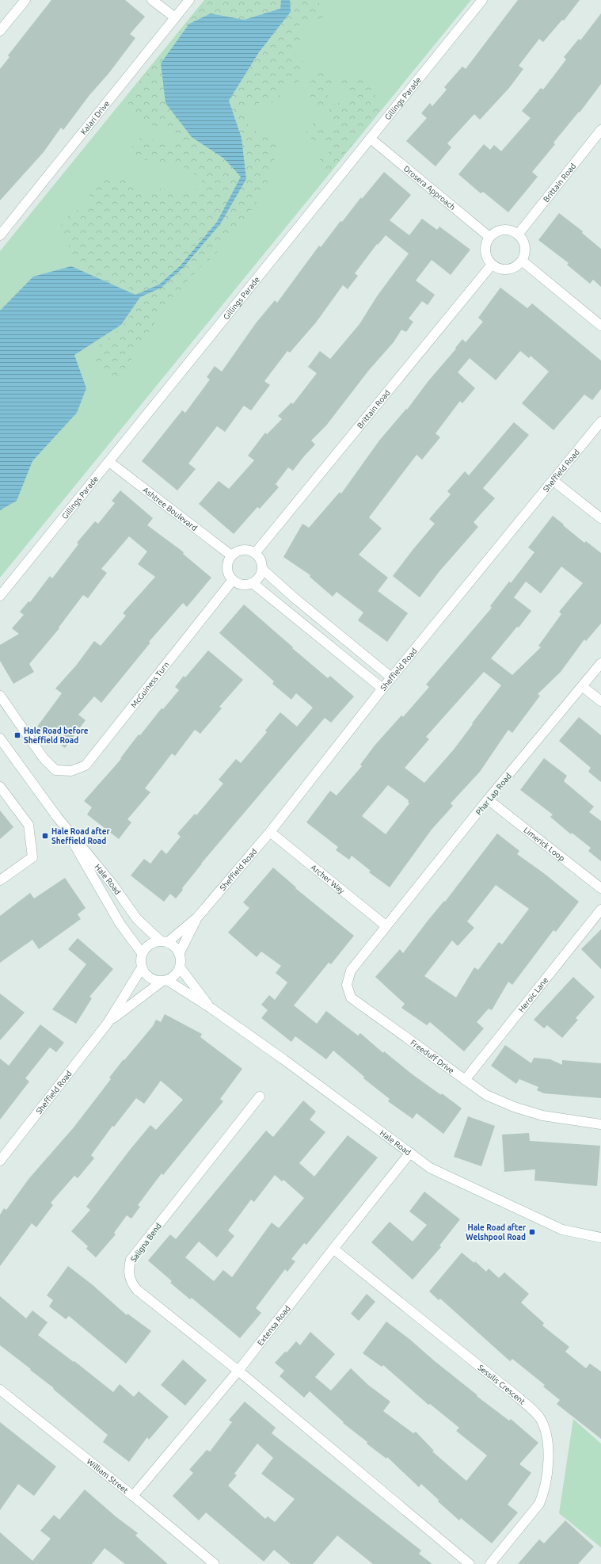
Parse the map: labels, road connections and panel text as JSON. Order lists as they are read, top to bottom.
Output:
{
  "streets": {
    "street": [
      "Gillings Parade",
      "Kalari Drive",
      "Brittain Road",
      "Drosera Approach",
      "Sheffield Road",
      "Ashtree Boulevard",
      "McGuiness Turn",
      "Phar Lap Road",
      "Limerick Loop",
      "Archer Way",
      "Hale Road",
      "Heroic Lane",
      "Freeduff Drive",
      "Saligna Bend",
      "Extensa Road",
      "Sessilis Crescent",
      "William Street"
    ]
  },
  "crossings": [
    ["Gillings Parade", "Drosera Approach"],
    ["Gillings Parade", "Ashtree Boulevard"],
    ["Brittain Road", "Drosera Approach"],
    ["Brittain Road", "Ashtree Boulevard"],
    ["Brittain Road", "McGuiness Turn"],
    ["Sheffield Road", "Archer Way"],
    ["Sheffield Road", "Hale Road"],
    ["Ashtree Boulevard", "McGuiness Turn"],
    ["Phar Lap Road", "Limerick Loop"],
    ["Phar Lap Road", "Archer Way"],
    ["Phar Lap Road", "Freeduff Drive"],
    ["Archer Way", "Freeduff Drive"],
    ["Hale Road", "Extensa Road"],
    ["Heroic Lane", "Freeduff Drive"],
    ["Saligna Bend", "Extensa Road"],
    ["Extensa Road", "Sessilis Crescent"],
    ["Extensa Road", "William Street"]
  ],
  "places": {
    "transit": ["Hale Road before Sheffield Road", "Hale Road after Sheffield Road", "Hale Road after Welshpool Road"]
  }
}
